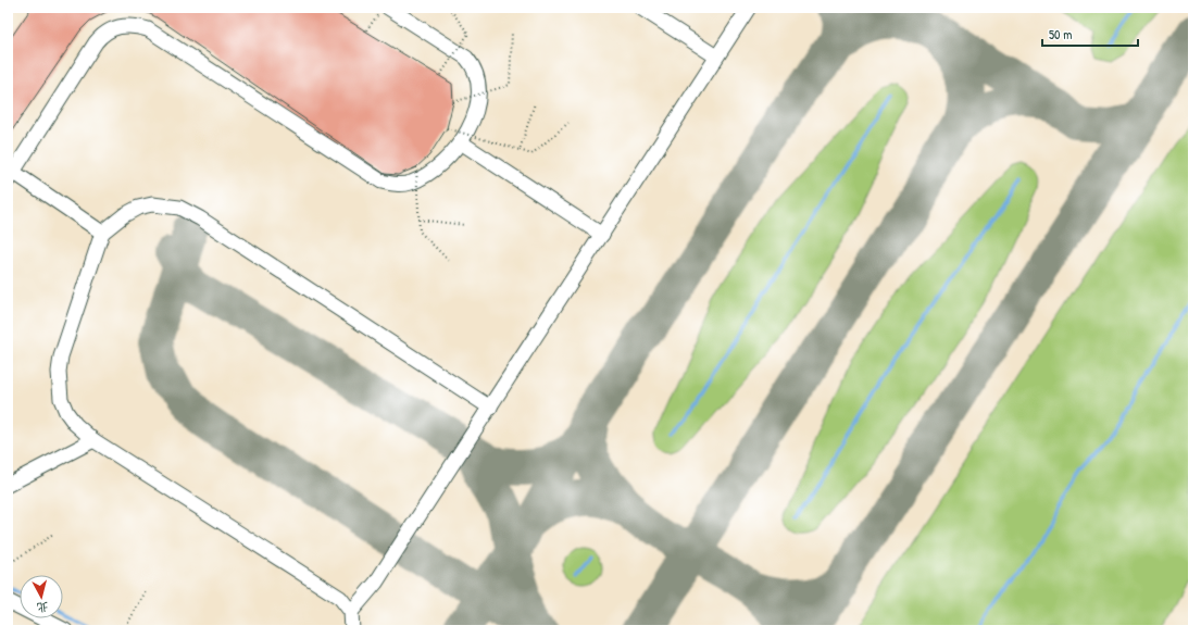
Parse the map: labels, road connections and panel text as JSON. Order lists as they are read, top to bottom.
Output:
{
  "scale_bar": "50 m",
  "north": "bottom"
}
